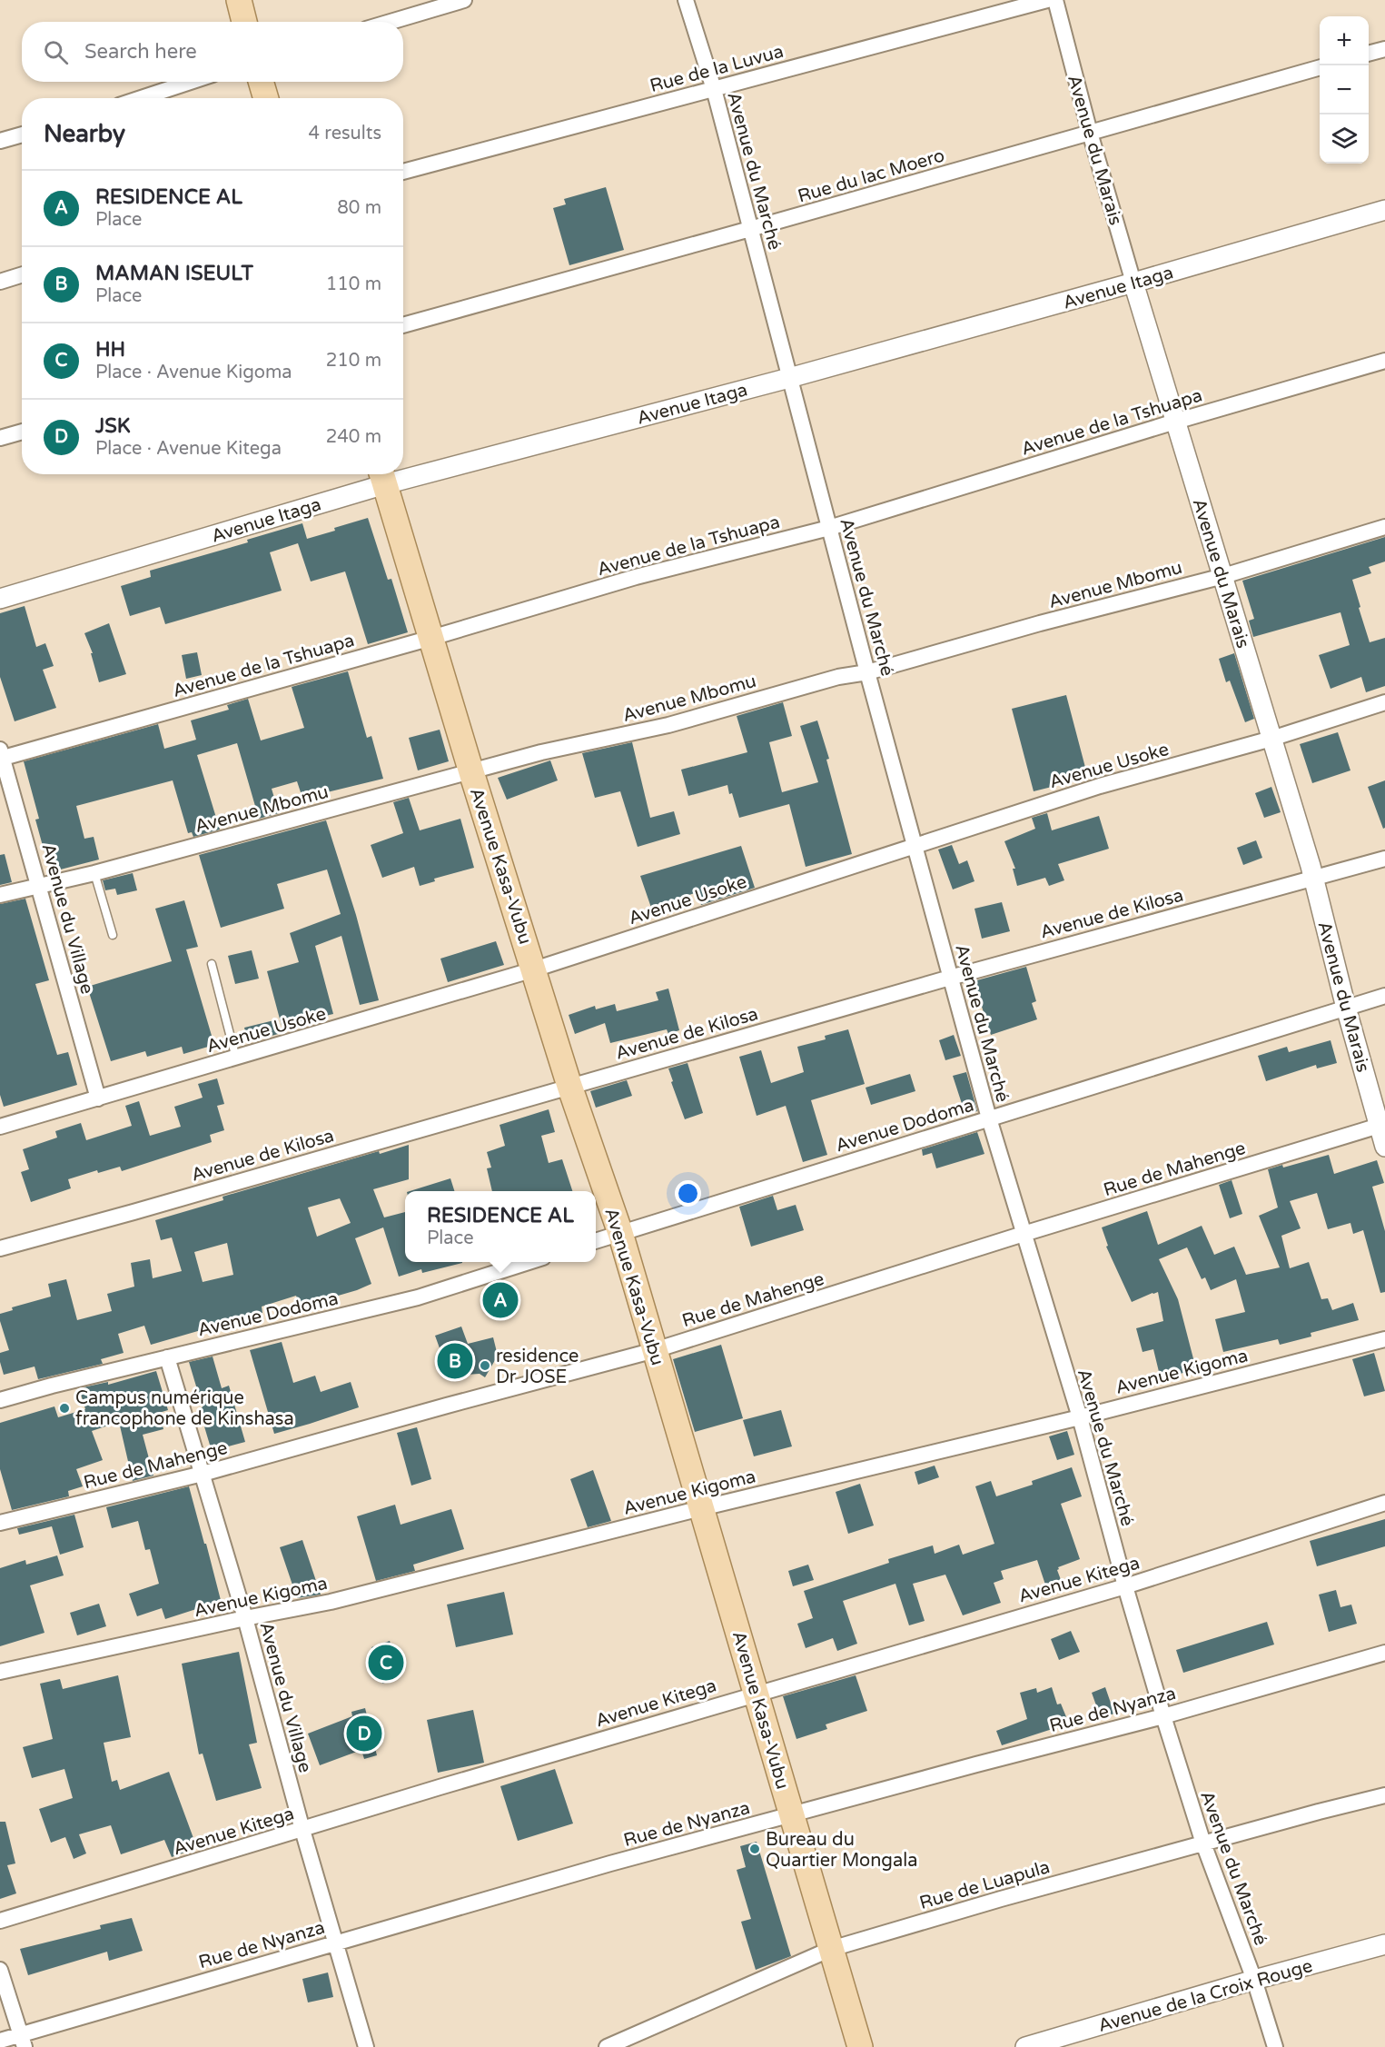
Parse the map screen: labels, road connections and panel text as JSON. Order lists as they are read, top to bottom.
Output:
{
  "streets": {
    "main road": ["Avenue Kasa-Vubu"],
    "street": [
      "Rue de la Luvua",
      "Avenue du Marais",
      "Avenue du Marché",
      "Rue du lac Moero",
      "Avenue Itaga",
      "Avenue de la Tshuapa",
      "Avenue Mbomu",
      "Avenue Usoke",
      "Avenue de Kilosa",
      "Avenue du Village",
      "Avenue Dodoma",
      "Rue de Mahenge",
      "Avenue Kigoma",
      "Avenue Kitega",
      "Rue de Nyanza",
      "Rue de Luapula",
      "Avenue de la Croix Rouge"
    ]
  },
  "crossings": [
    ["Rue de la Luvua", "Avenue du Marché"],
    ["Avenue du Marais", "Rue du lac Moero"],
    ["Avenue du Marais", "Avenue Itaga"],
    ["Avenue du Marais", "Avenue de la Tshuapa"],
    ["Avenue du Marais", "Avenue Mbomu"],
    ["Avenue du Marais", "Avenue Usoke"],
    ["Avenue du Marais", "Avenue de Kilosa"],
    ["Avenue du Marais", "Avenue Dodoma"],
    ["Avenue du Marais", "Rue de Mahenge"],
    ["Avenue du Marché", "Rue du lac Moero"],
    ["Avenue du Marché", "Avenue Itaga"],
    ["Avenue du Marché", "Avenue de la Tshuapa"],
    ["Avenue du Marché", "Avenue Mbomu"],
    ["Avenue du Marché", "Avenue Usoke"],
    ["Avenue du Marché", "Avenue de Kilosa"],
    ["Avenue du Marché", "Avenue Dodoma"],
    ["Avenue du Marché", "Rue de Mahenge"],
    ["Avenue du Marché", "Avenue Kigoma"],
    ["Avenue du Marché", "Avenue Kitega"],
    ["Avenue du Marché", "Rue de Nyanza"],
    ["Avenue du Marché", "Rue de Luapula"],
    ["Avenue du Marché", "Avenue de la Croix Rouge"],
    ["Avenue Itaga", "Avenue Kasa-Vubu"],
    ["Avenue de la Tshuapa", "Avenue Kasa-Vubu"],
    ["Avenue de la Tshuapa", "Avenue du Village"],
    ["Avenue Mbomu", "Avenue Kasa-Vubu"],
    ["Avenue Mbomu", "Avenue du Village"],
    ["Avenue Usoke", "Avenue Kasa-Vubu"],
    ["Avenue Usoke", "Avenue du Village"],
    ["Avenue Kasa-Vubu", "Avenue de Kilosa"],
    ["Avenue Kasa-Vubu", "Avenue Dodoma"],
    ["Avenue Kasa-Vubu", "Rue de Mahenge"],
    ["Avenue Kasa-Vubu", "Avenue Kigoma"],
    ["Avenue Kasa-Vubu", "Avenue Kitega"],
    ["Avenue Kasa-Vubu", "Rue de Nyanza"],
    ["Avenue Kasa-Vubu", "Rue de Luapula"],
    ["Avenue du Village", "Avenue Dodoma"],
    ["Avenue du Village", "Rue de Mahenge"],
    ["Avenue du Village", "Avenue Kigoma"],
    ["Avenue du Village", "Avenue Kitega"],
    ["Avenue du Village", "Rue de Nyanza"]
  ],
  "places": ["residence Dr JOSE", "Campus numérique francophone de Kinshasa", "Bureau du Quartier Mongala"],
  "page": {
    "map_buttons": ["+", "−"],
    "search": "Search here",
    "heading": ["Nearby", "4 results"],
    "list": [
      {
        "mark": "A",
        "name": "RESIDENCE AL",
        "note": "Place",
        "value": "80 m"
      },
      {
        "mark": "B",
        "name": "MAMAN ISEULT",
        "note": "Place",
        "value": "110 m"
      },
      {
        "mark": "C",
        "name": "HH",
        "note": "Place · Avenue Kigoma",
        "value": "210 m"
      },
      {
        "mark": "D",
        "name": "JSK",
        "note": "Place · Avenue Kitega",
        "value": "240 m"
      }
    ],
    "popup": ["RESIDENCE AL", "Place"],
    "pins": [
      "A",
      "B",
      "C",
      "D"
    ]
  }
}
